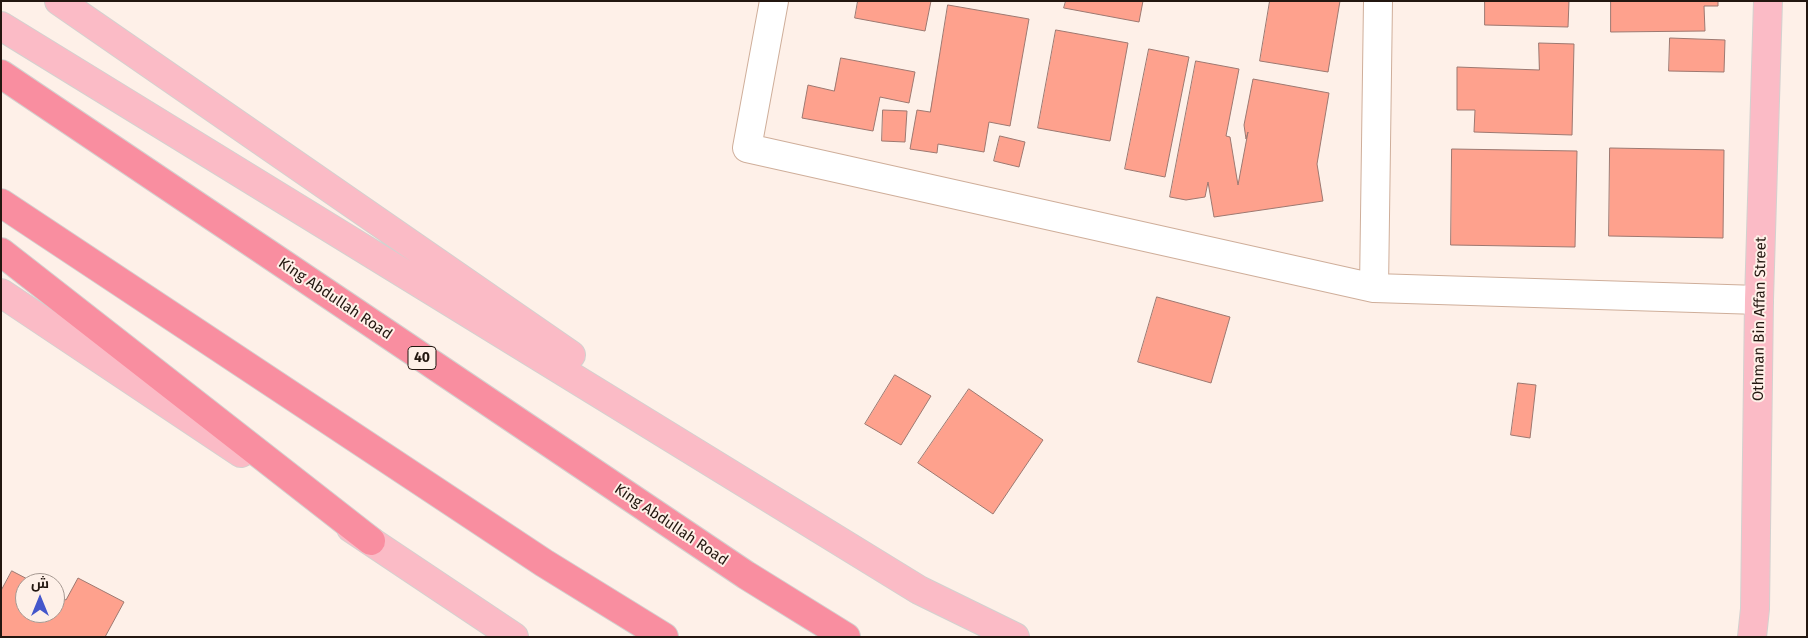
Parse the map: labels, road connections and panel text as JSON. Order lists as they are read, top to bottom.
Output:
{
  "streets": {
    "highway": ["King Abdullah Road", "40"],
    "main road": ["Othman Bin Affan Street"]
  },
  "north": "top"
}
